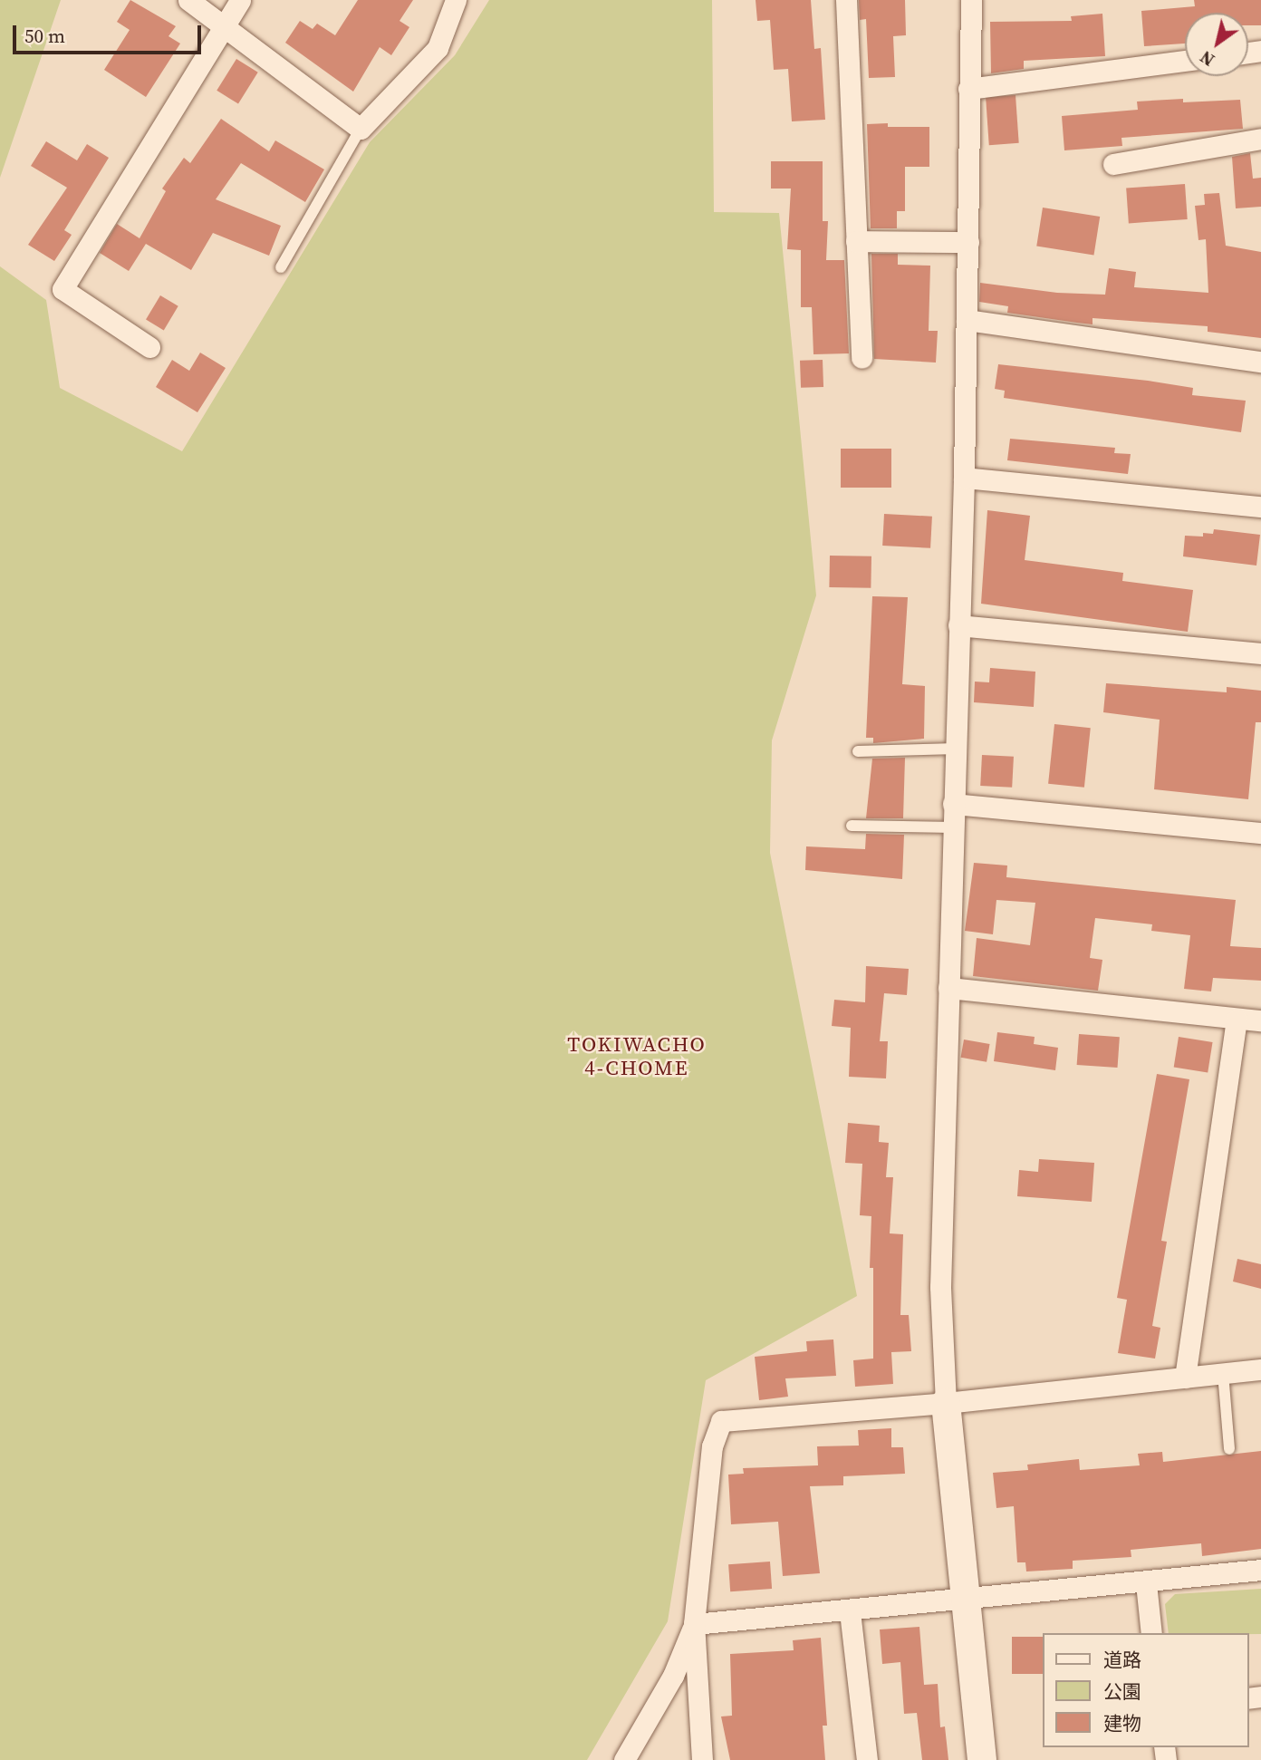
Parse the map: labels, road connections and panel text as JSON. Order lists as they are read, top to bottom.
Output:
{
  "districts": ["TOKIWACHO 4-CHOME"],
  "legend": ["道路", "公園", "建物"],
  "scale_bar": "50 m",
  "north": "bottom left"
}
